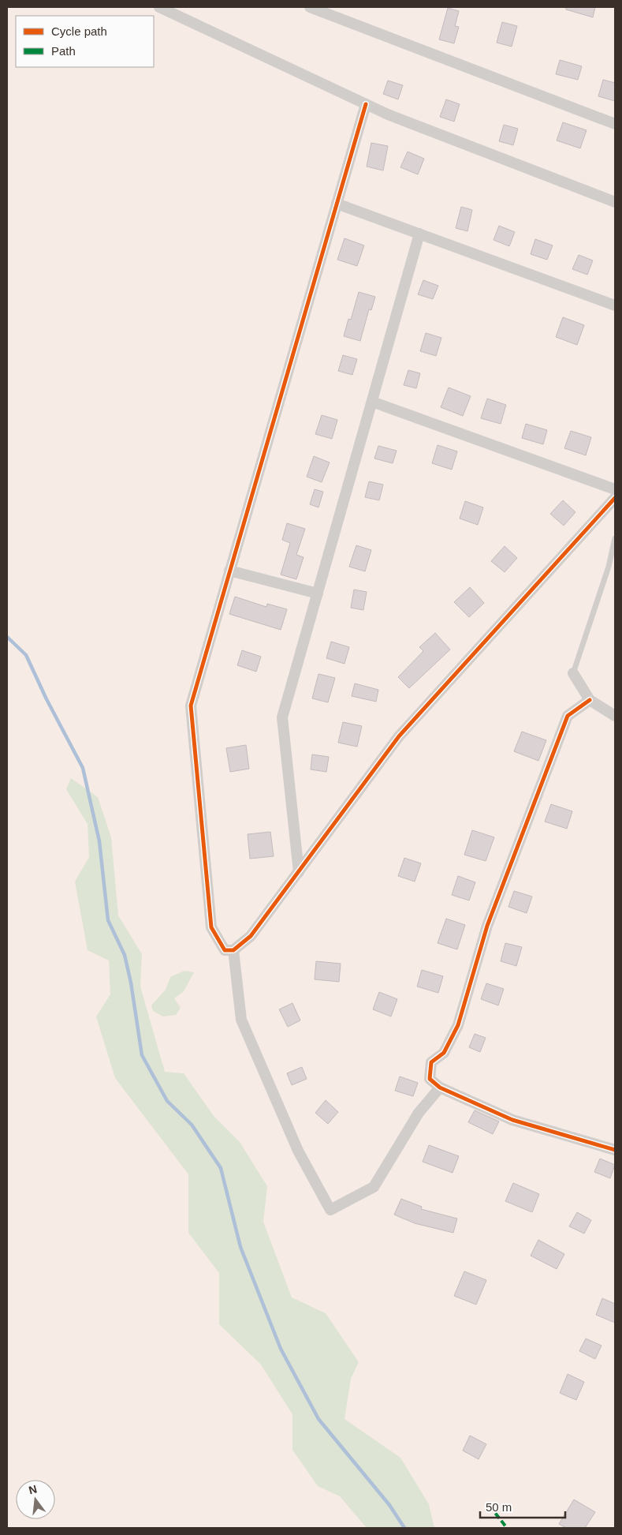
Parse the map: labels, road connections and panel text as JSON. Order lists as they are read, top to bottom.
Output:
{
  "legend": ["Cycle path", "Path"],
  "scale_bar": "50 m",
  "north": "top"
}
